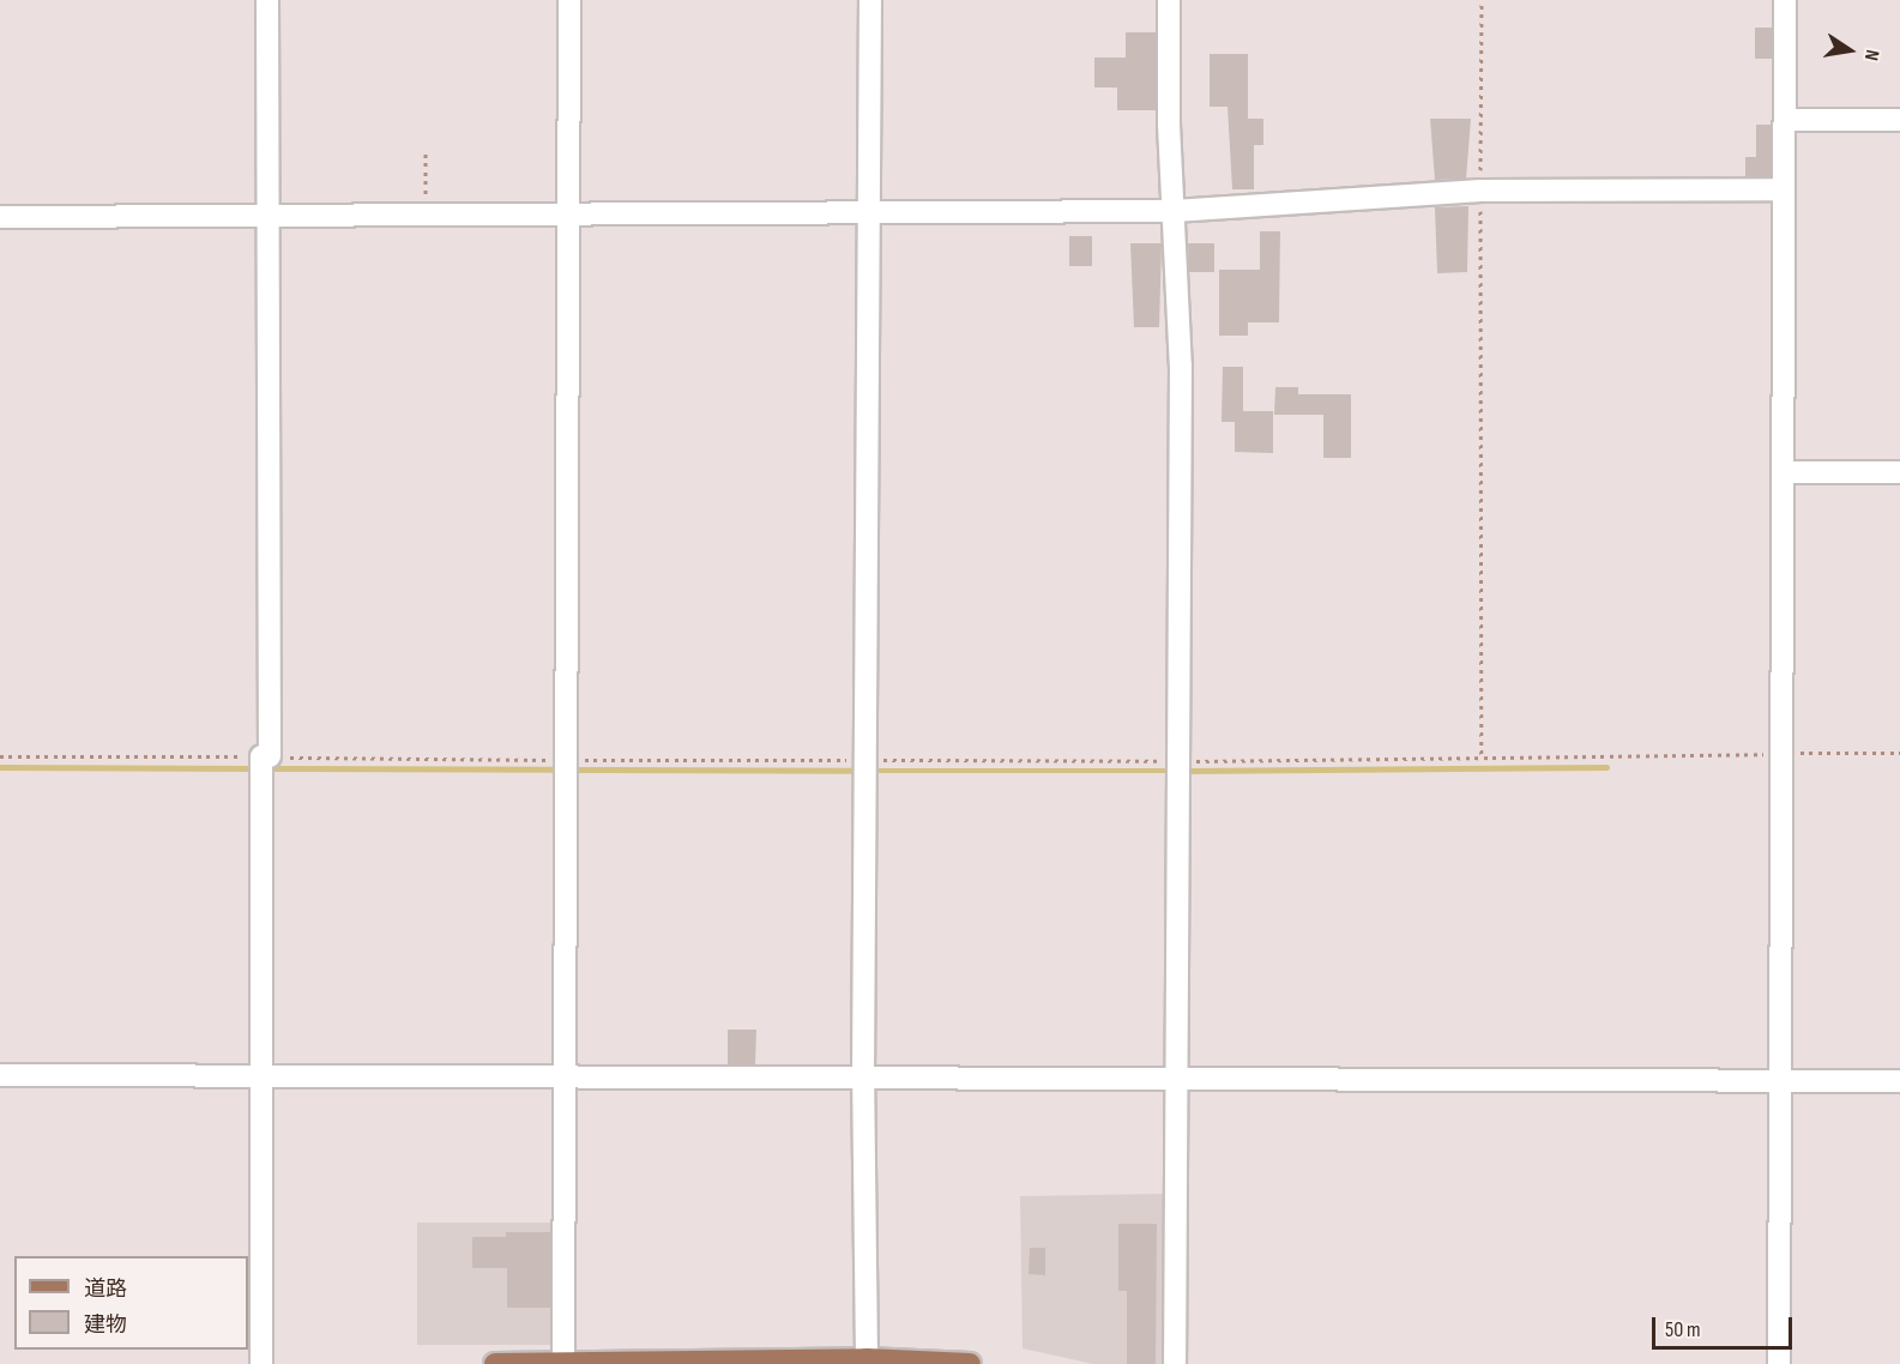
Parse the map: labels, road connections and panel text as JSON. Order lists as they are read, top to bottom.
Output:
{
  "legend": ["道路", "建物"],
  "scale_bar": "50 m",
  "north": "right"
}
